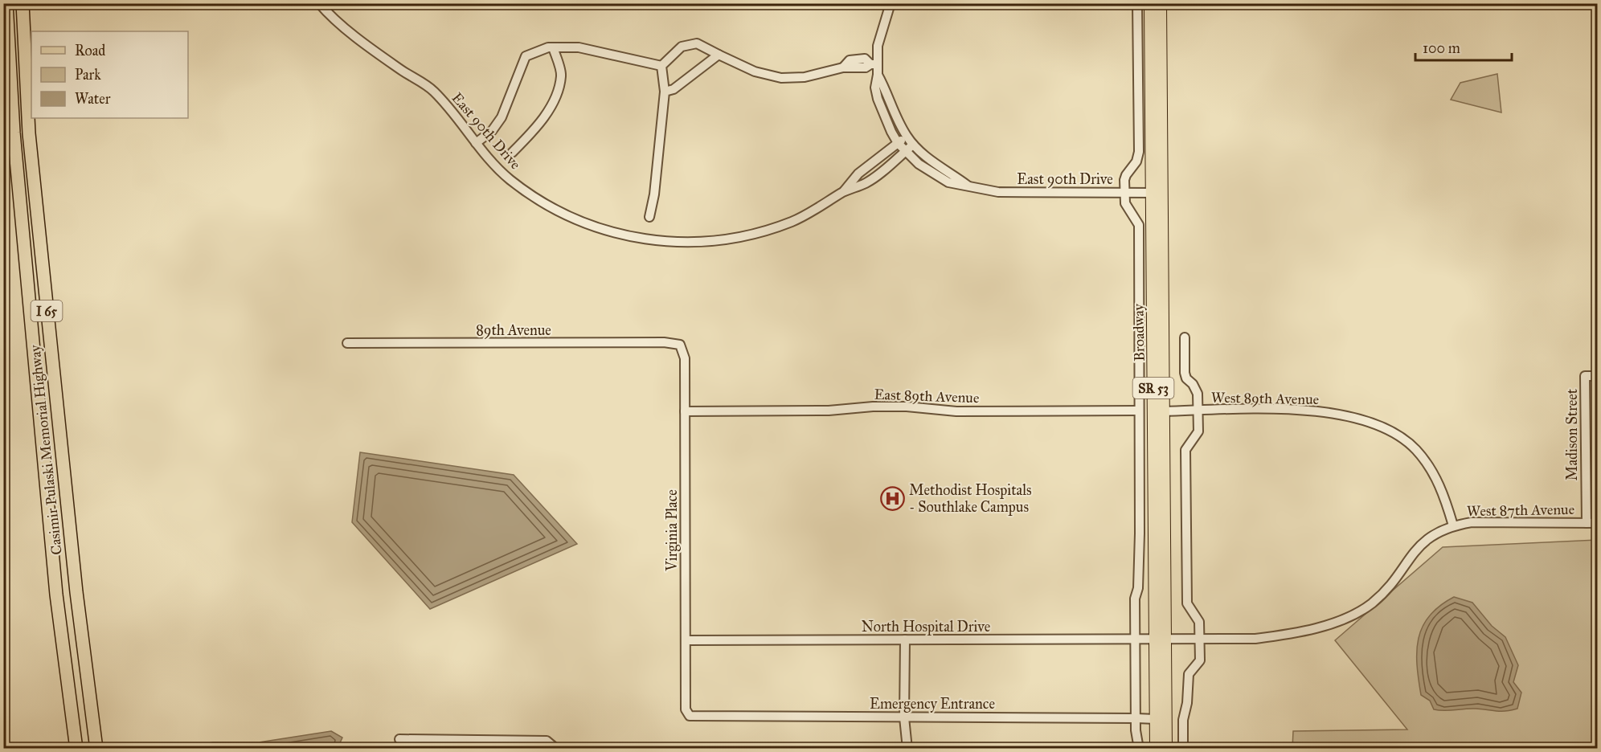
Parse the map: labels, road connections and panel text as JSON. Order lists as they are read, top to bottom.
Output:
{
  "streets": {
    "highway": ["I 65", "Casimir Pulaski Memorial Highway"],
    "main road": ["Broadway", "SR 53"],
    "street": [
      "East 90th Drive",
      "89th Avenue",
      "East 89th Avenue",
      "West 89th Avenue",
      "Madison Street",
      "West 87th Avenue",
      "Virginia Place",
      "North Hospital Drive",
      "Emergency Entrance"
    ]
  },
  "crossings": [
    ["East 90th Drive", "Broadway"],
    ["89th Avenue", "Virginia Place"],
    ["Broadway", "West 89th Avenue"],
    ["Broadway", "West 87th Avenue"],
    ["Broadway", "North Hospital Drive"],
    ["Broadway", "Emergency Entrance"],
    ["East 89th Avenue", "Virginia Place"],
    ["West 89th Avenue", "West 87th Avenue"],
    ["Madison Street", "West 87th Avenue"],
    ["West 87th Avenue", "North Hospital Drive"],
    ["Virginia Place", "North Hospital Drive"],
    ["Virginia Place", "Emergency Entrance"]
  ],
  "places": {
    "hospital": ["Methodist Hospitals - Southlake Campus"]
  },
  "legend": ["Road", "Park", "Water"],
  "scale_bar": "100 m"
}
